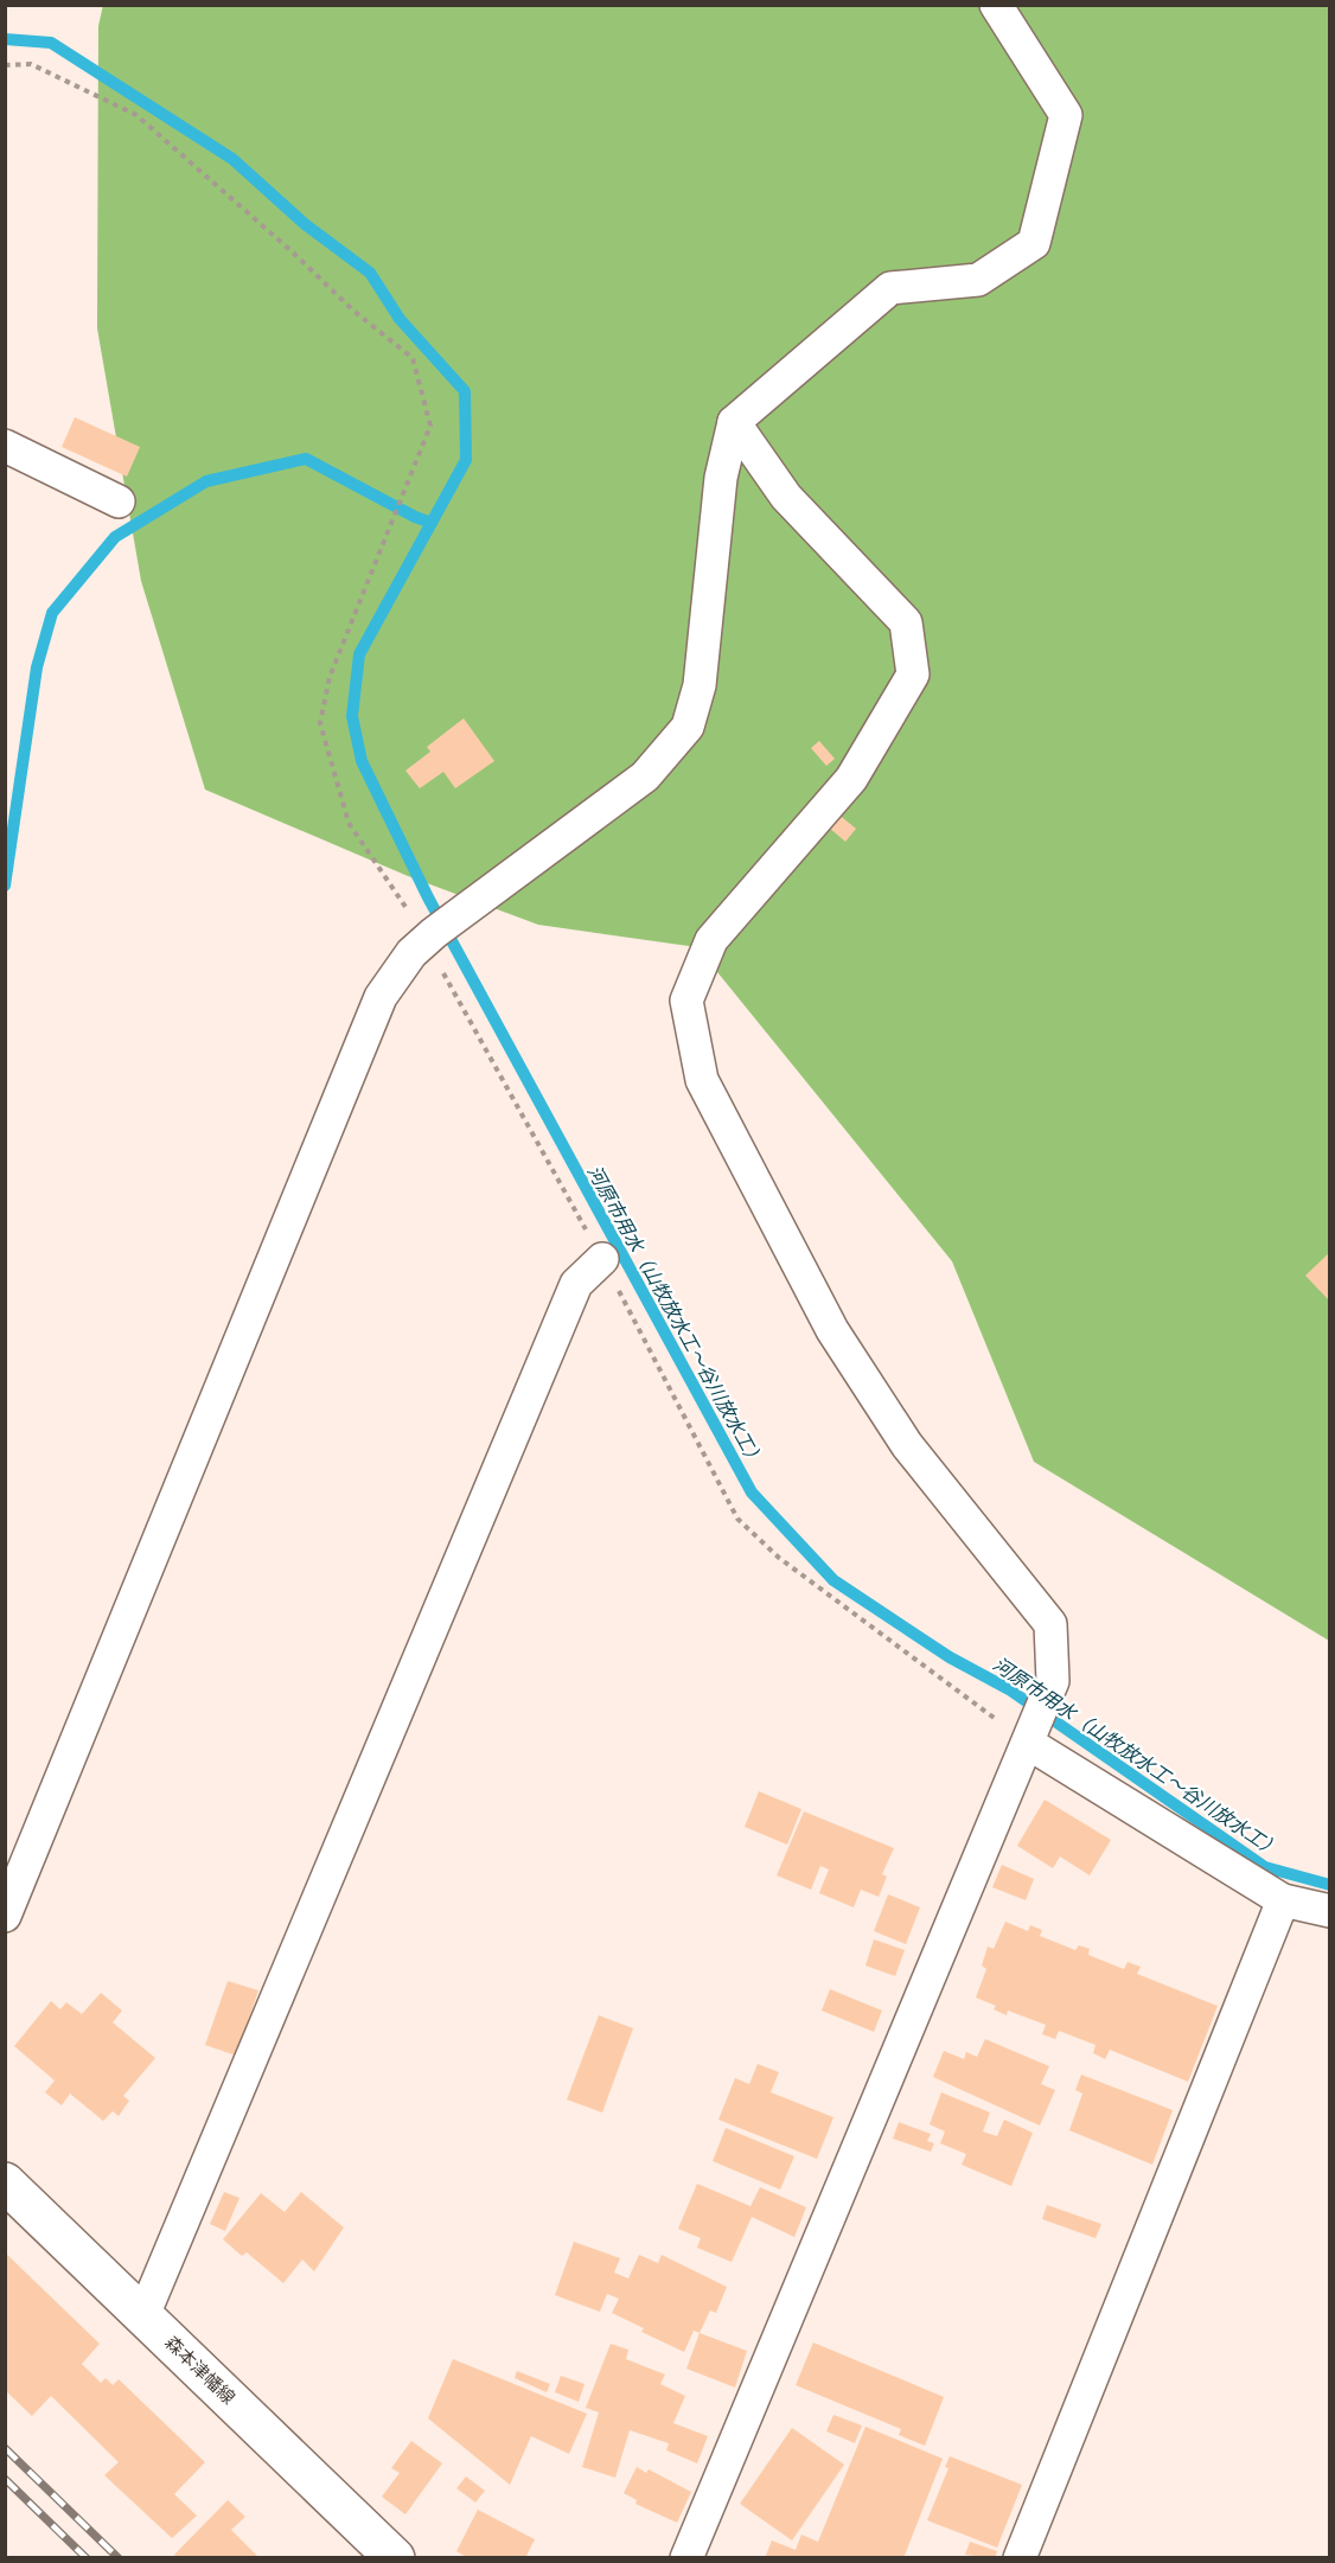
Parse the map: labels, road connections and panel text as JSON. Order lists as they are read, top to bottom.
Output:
{
  "streets": {
    "main road": ["森本津幡線"]
  },
  "water": ["河原市用水（山牧放水工～谷川放水工）"]
}
